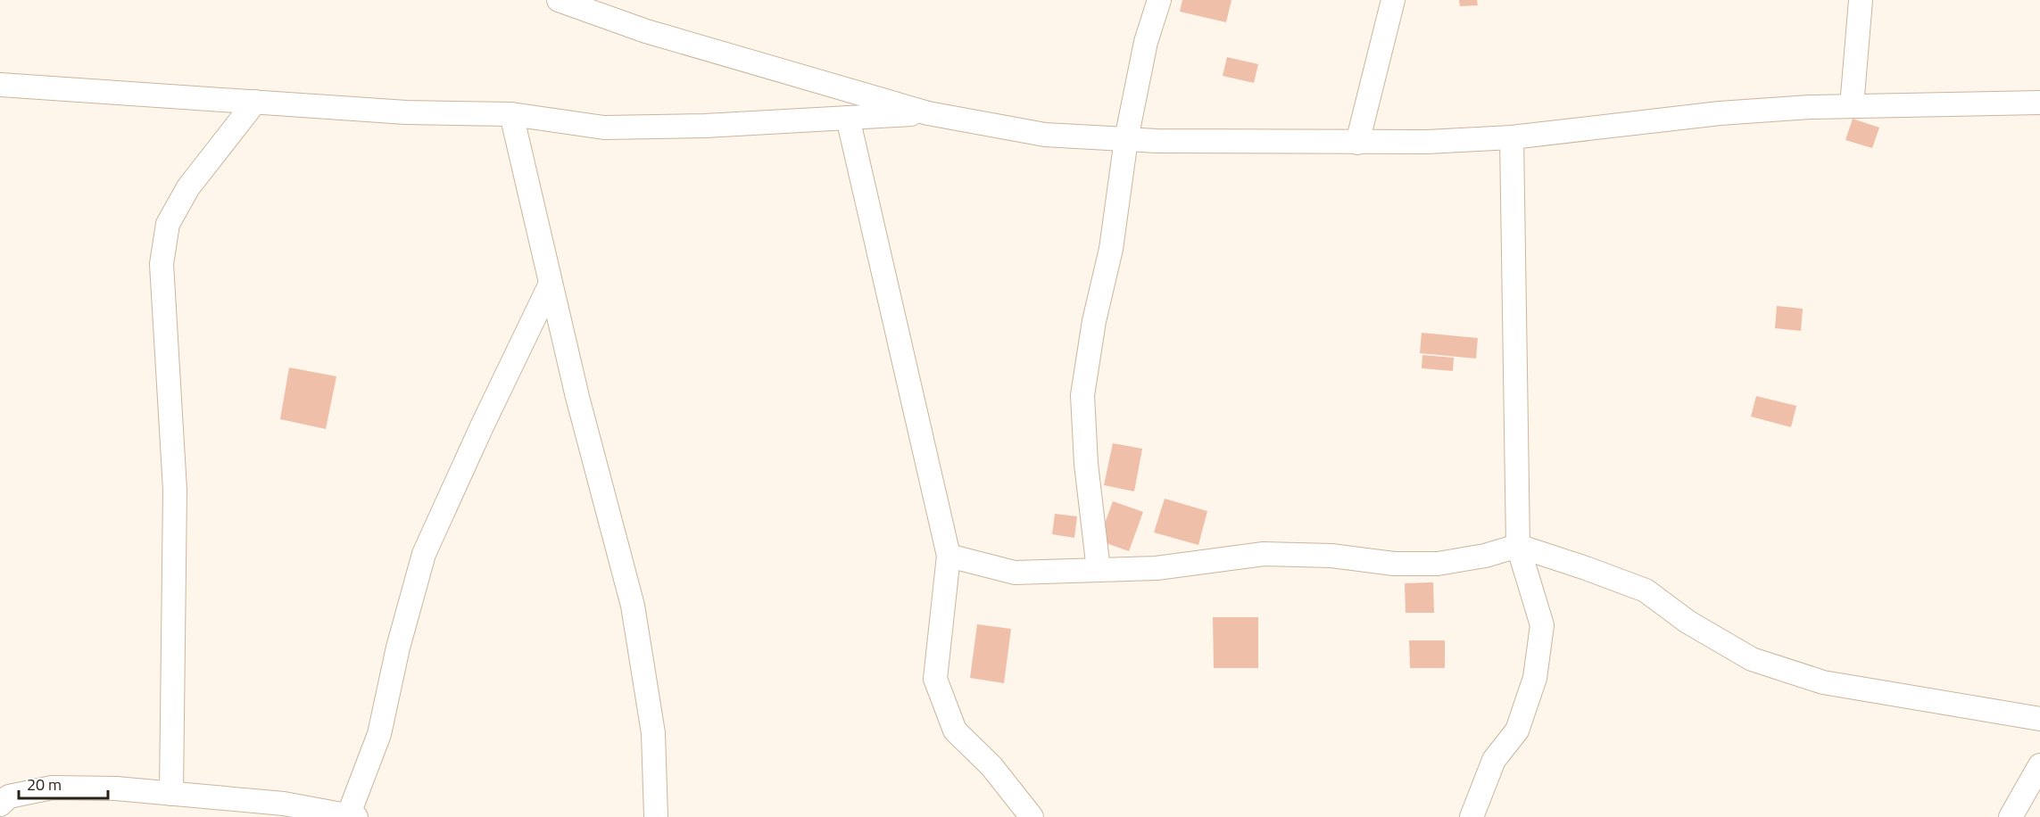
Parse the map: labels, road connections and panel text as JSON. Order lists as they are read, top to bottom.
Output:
{
  "scale_bar": "20 m"
}
